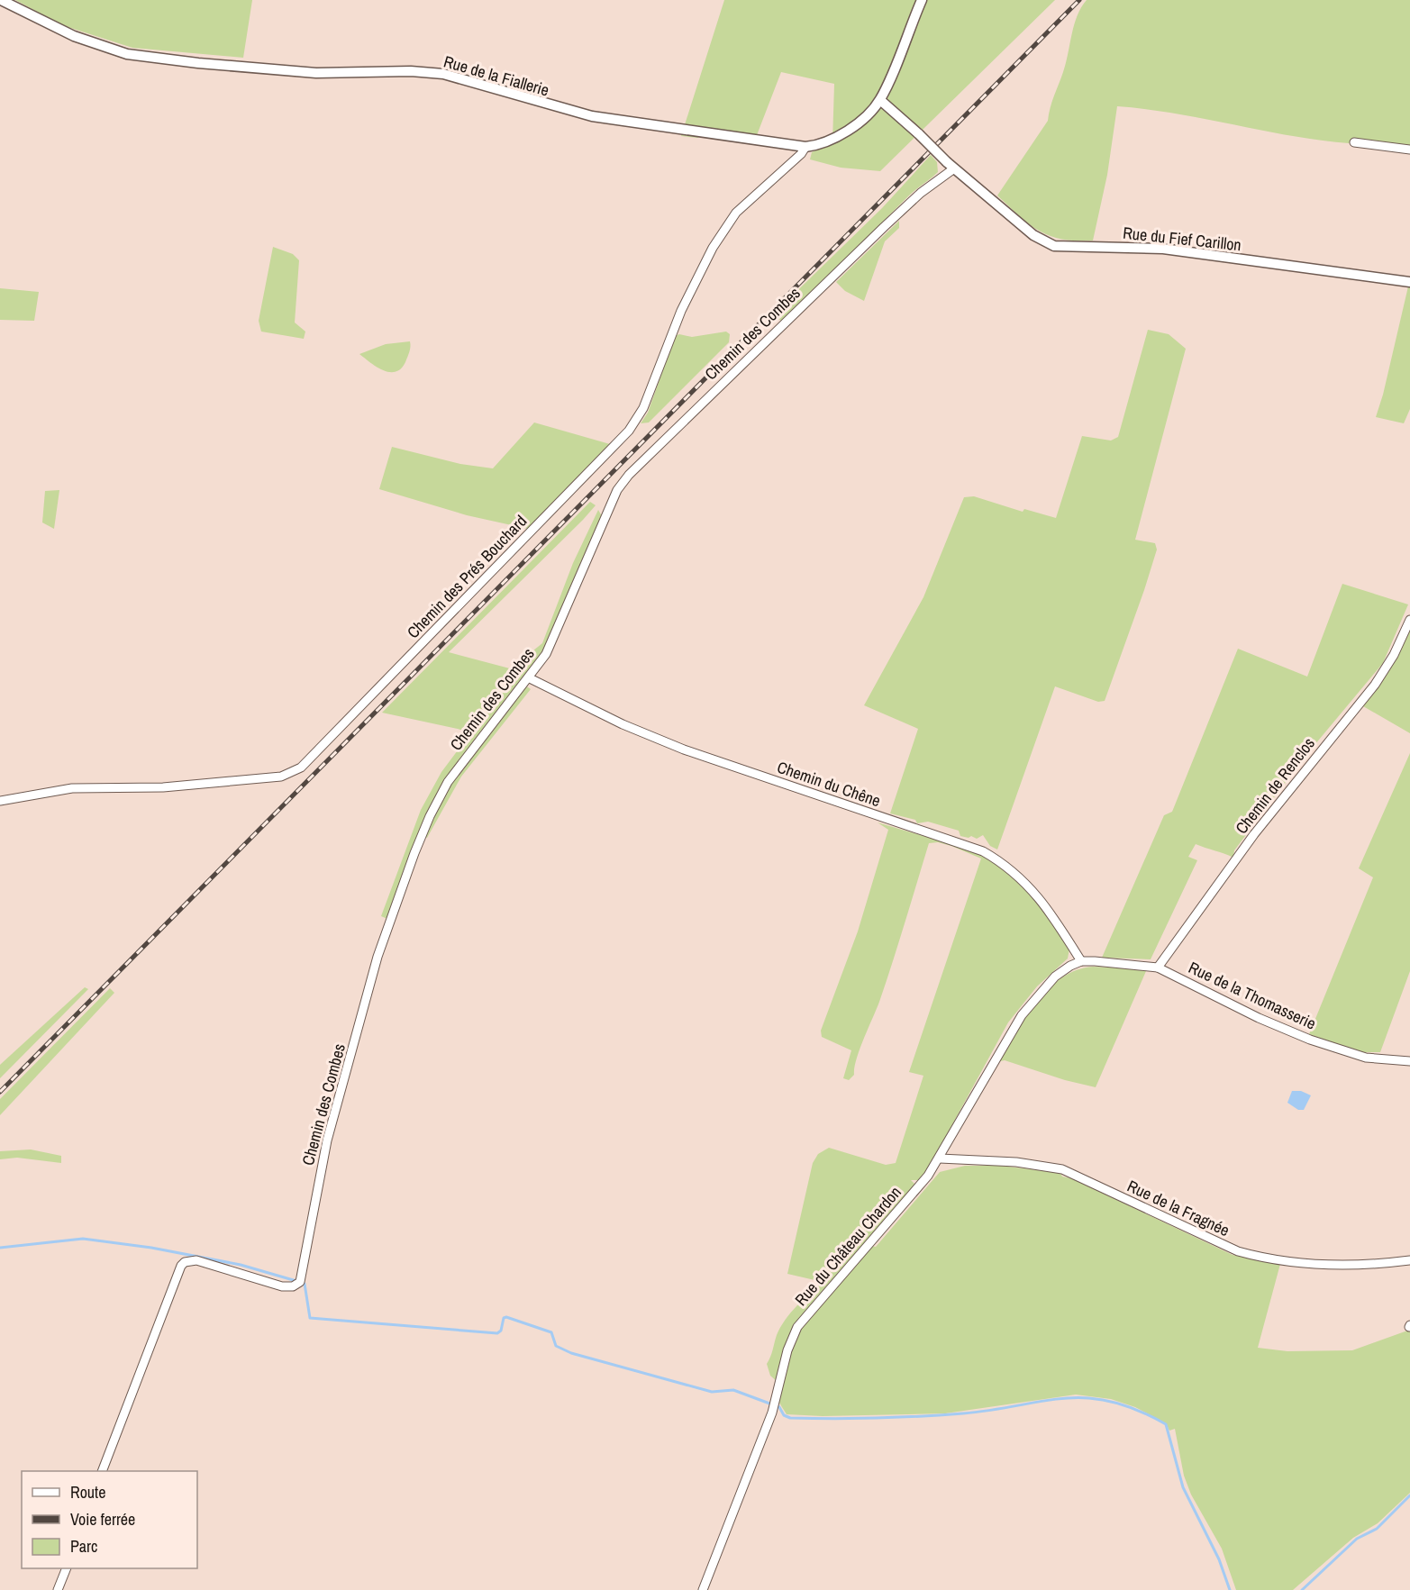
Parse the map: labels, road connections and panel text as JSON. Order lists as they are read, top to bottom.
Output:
{
  "streets": {
    "street": [
      "Rue de la Fiallerie",
      "Rue du Fief Carillon",
      "Chemin des Combes",
      "Chemin des Prés Bouchard",
      "Chemin du Chêne",
      "Chemin de Renclos",
      "Rue de la Thomasserie",
      "Rue de la Fragnée",
      "Rue du Château Chardon"
    ]
  },
  "crossings": [
    ["Rue de la Fiallerie", "Rue du Fief Carillon"],
    ["Rue de la Fiallerie", "Chemin des Prés Bouchard"],
    ["Rue du Fief Carillon", "Chemin des Combes"],
    ["Chemin des Combes", "Chemin du Chêne"],
    ["Chemin du Chêne", "Rue de la Thomasserie"],
    ["Chemin du Chêne", "Rue du Château Chardon"],
    ["Chemin de Renclos", "Rue de la Thomasserie"],
    ["Rue de la Thomasserie", "Rue du Château Chardon"],
    ["Rue de la Fragnée", "Rue du Château Chardon"]
  ],
  "legend": ["Route", "Voie ferrée", "Parc"]
}
